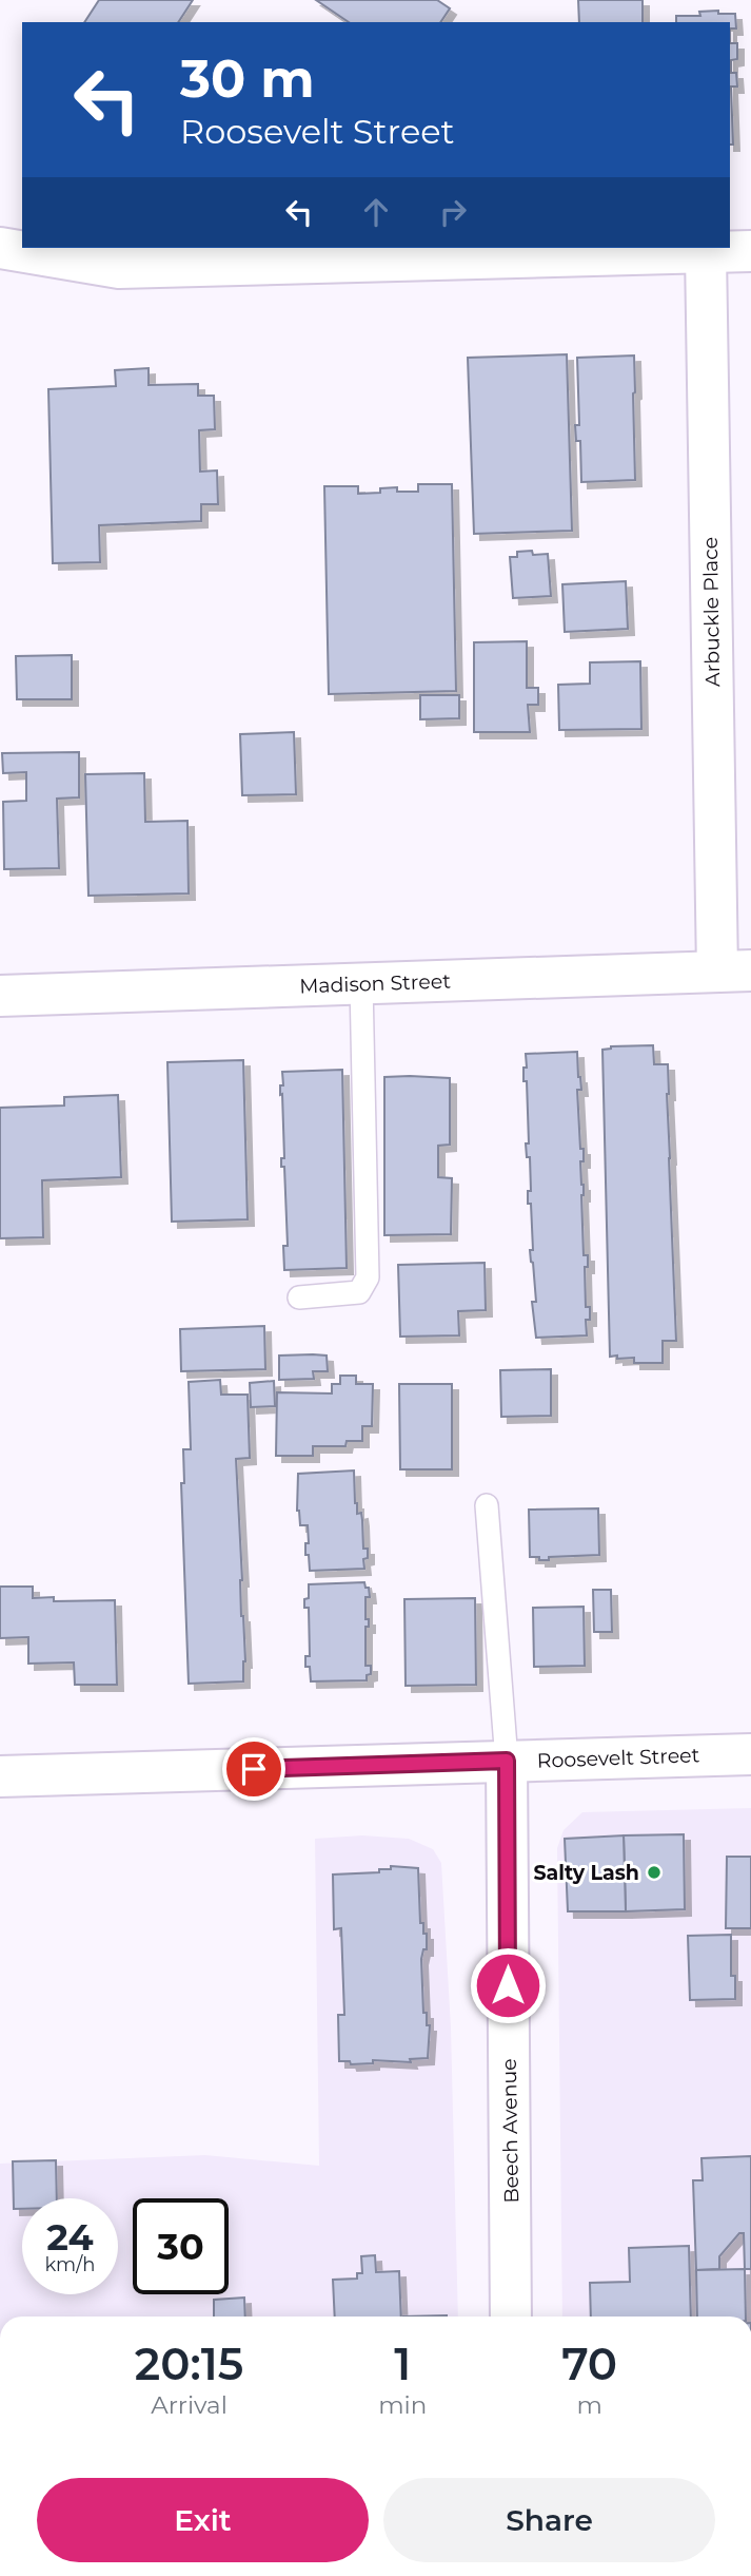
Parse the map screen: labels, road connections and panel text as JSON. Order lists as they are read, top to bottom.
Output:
{
  "streets": {
    "street": [
      "Arbuckle Place",
      "Madison Street",
      "Roosevelt Street",
      "Beech Avenue"
    ]
  },
  "crossings": [
    ["Arbuckle Place", "Madison Street"],
    ["Roosevelt Street", "Beech Avenue"]
  ],
  "places": ["Salty Lash"],
  "page": {
    "turn": ["30 m", "Roosevelt Street"],
    "speed": "24 km/h",
    "limit": "30",
    "eta": [
      "20:15",
      "Arrival",
      "1",
      "min",
      "70",
      "m"
    ],
    "buttons": ["Exit", "Share"]
  }
}
